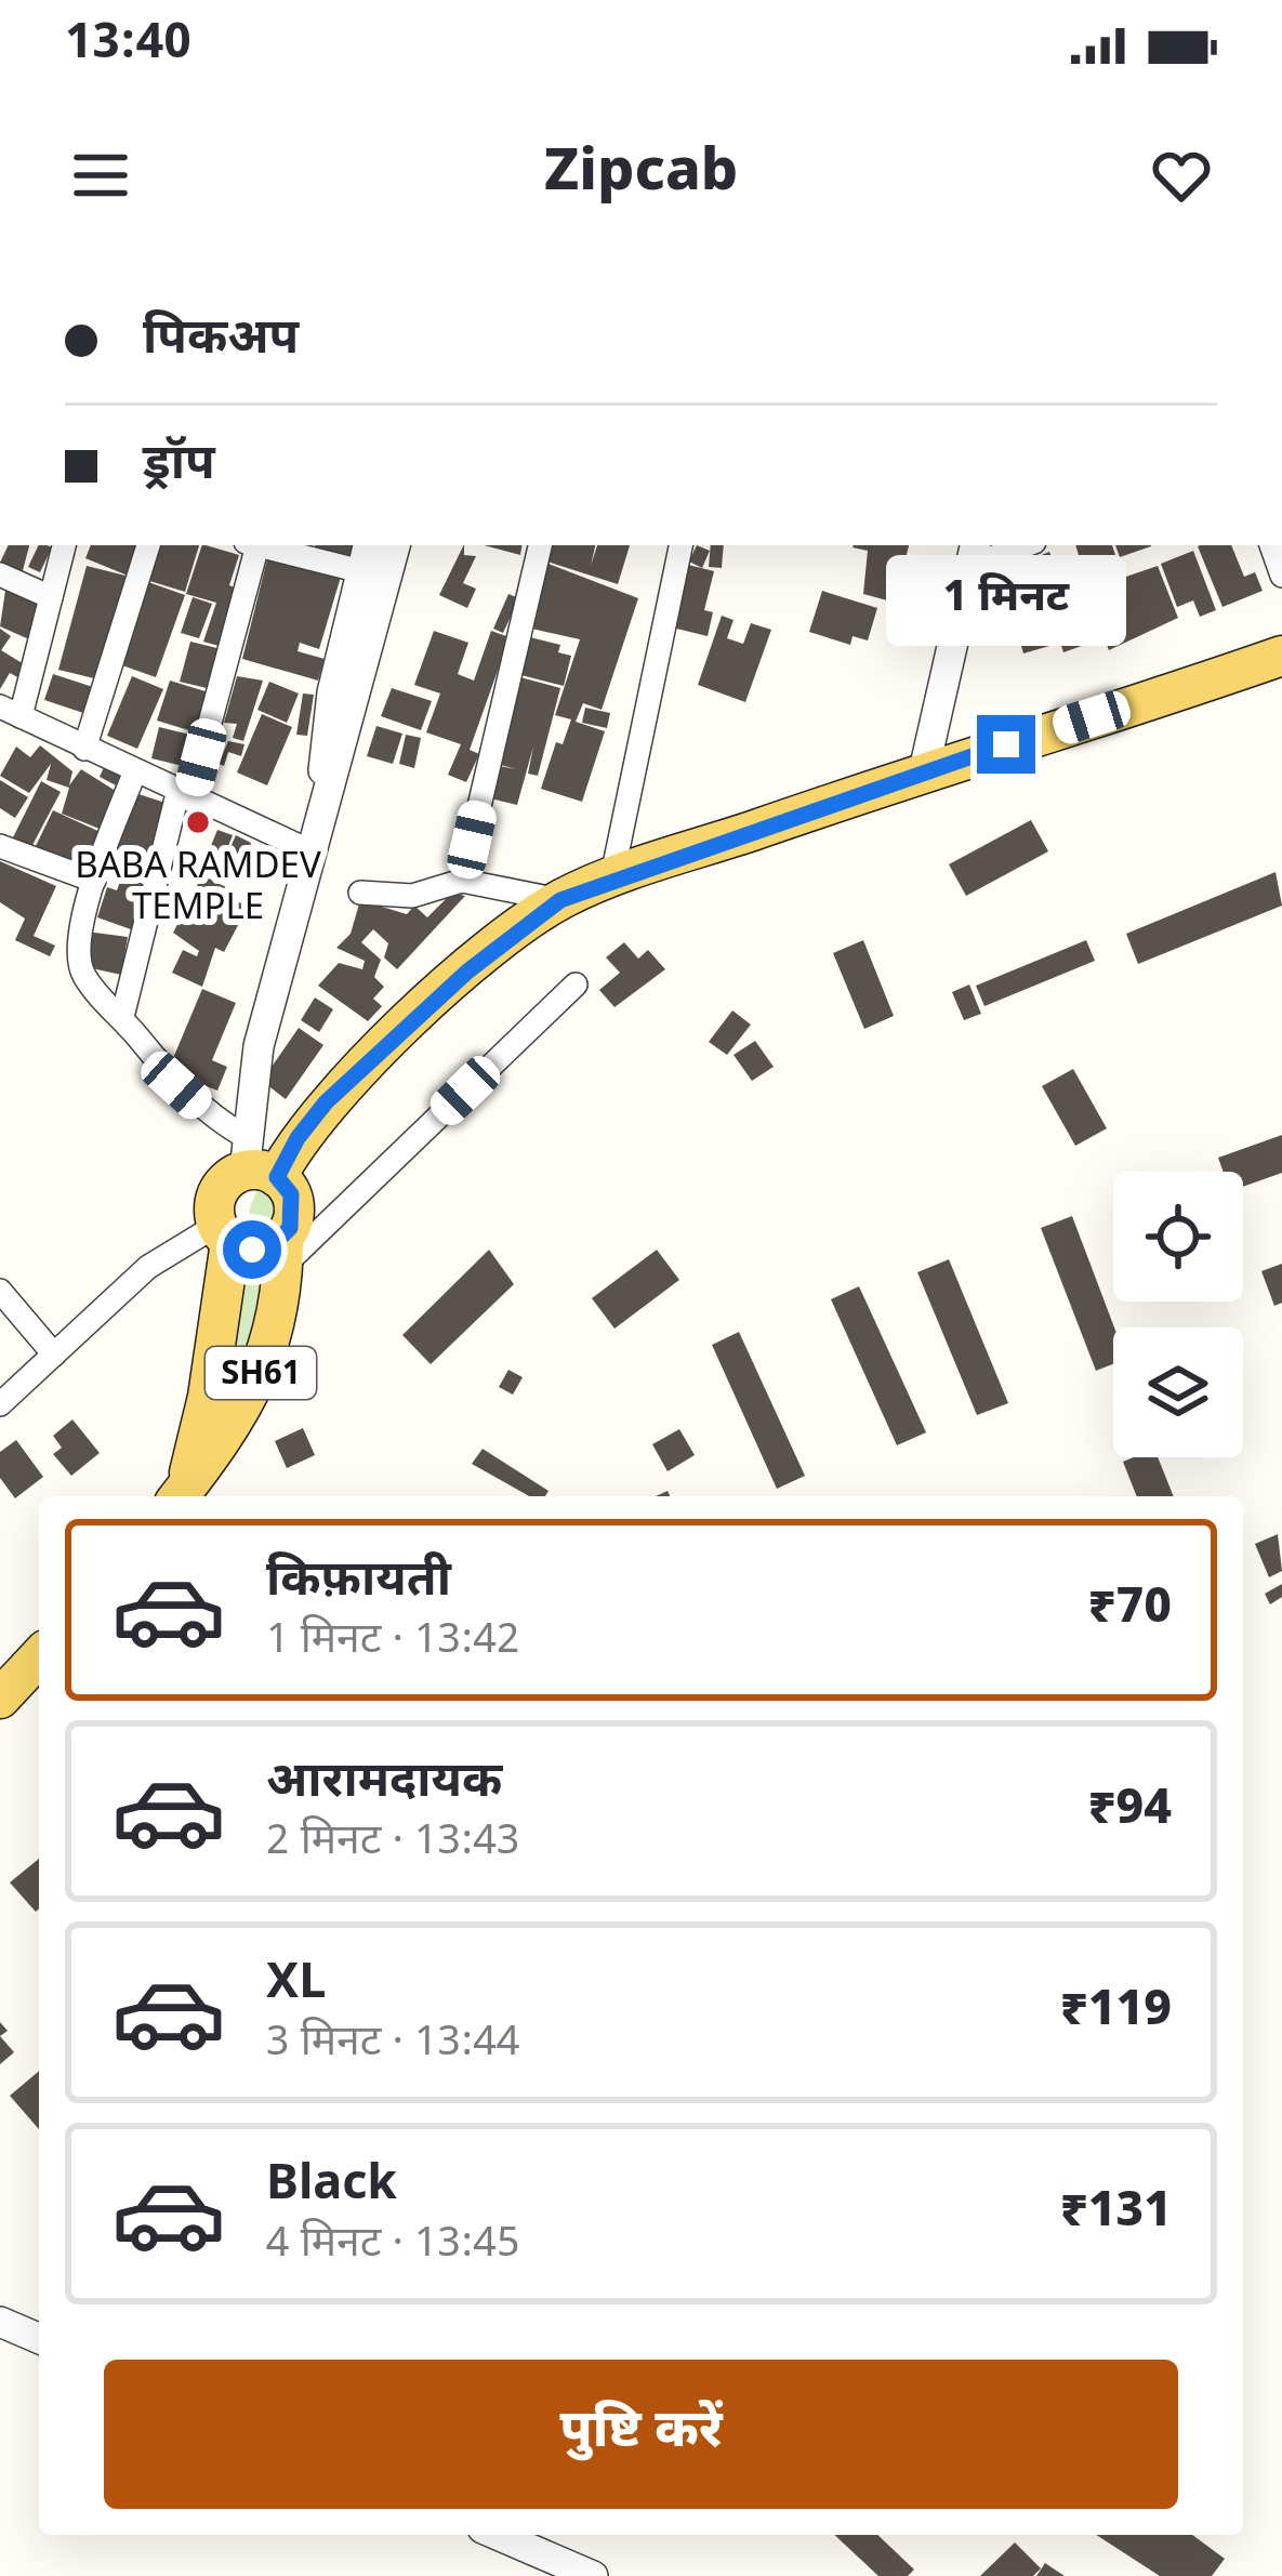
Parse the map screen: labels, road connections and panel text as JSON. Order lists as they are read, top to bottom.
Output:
{
  "streets": {
    "main road": ["SH61"]
  },
  "places": ["BABA RAMDEV TEMPLE"],
  "page": {
    "status": "13:40",
    "header": "Zipcab",
    "banner": ["पिकअप", "ड्रॉप"],
    "bubble": "1 मिनट",
    "list": [
      {
        "name": "किफ़ायती",
        "note": "1 मिनट · 13:42",
        "value": "₹70"
      },
      {
        "name": "आरामदायक",
        "note": "2 मिनट · 13:43",
        "value": "₹94"
      },
      {
        "name": "XL",
        "note": "3 मिनट · 13:44",
        "value": "₹119"
      },
      {
        "name": "Black",
        "note": "4 मिनट · 13:45",
        "value": "₹131"
      }
    ],
    "buttons": "पुष्टि करें"
  }
}
